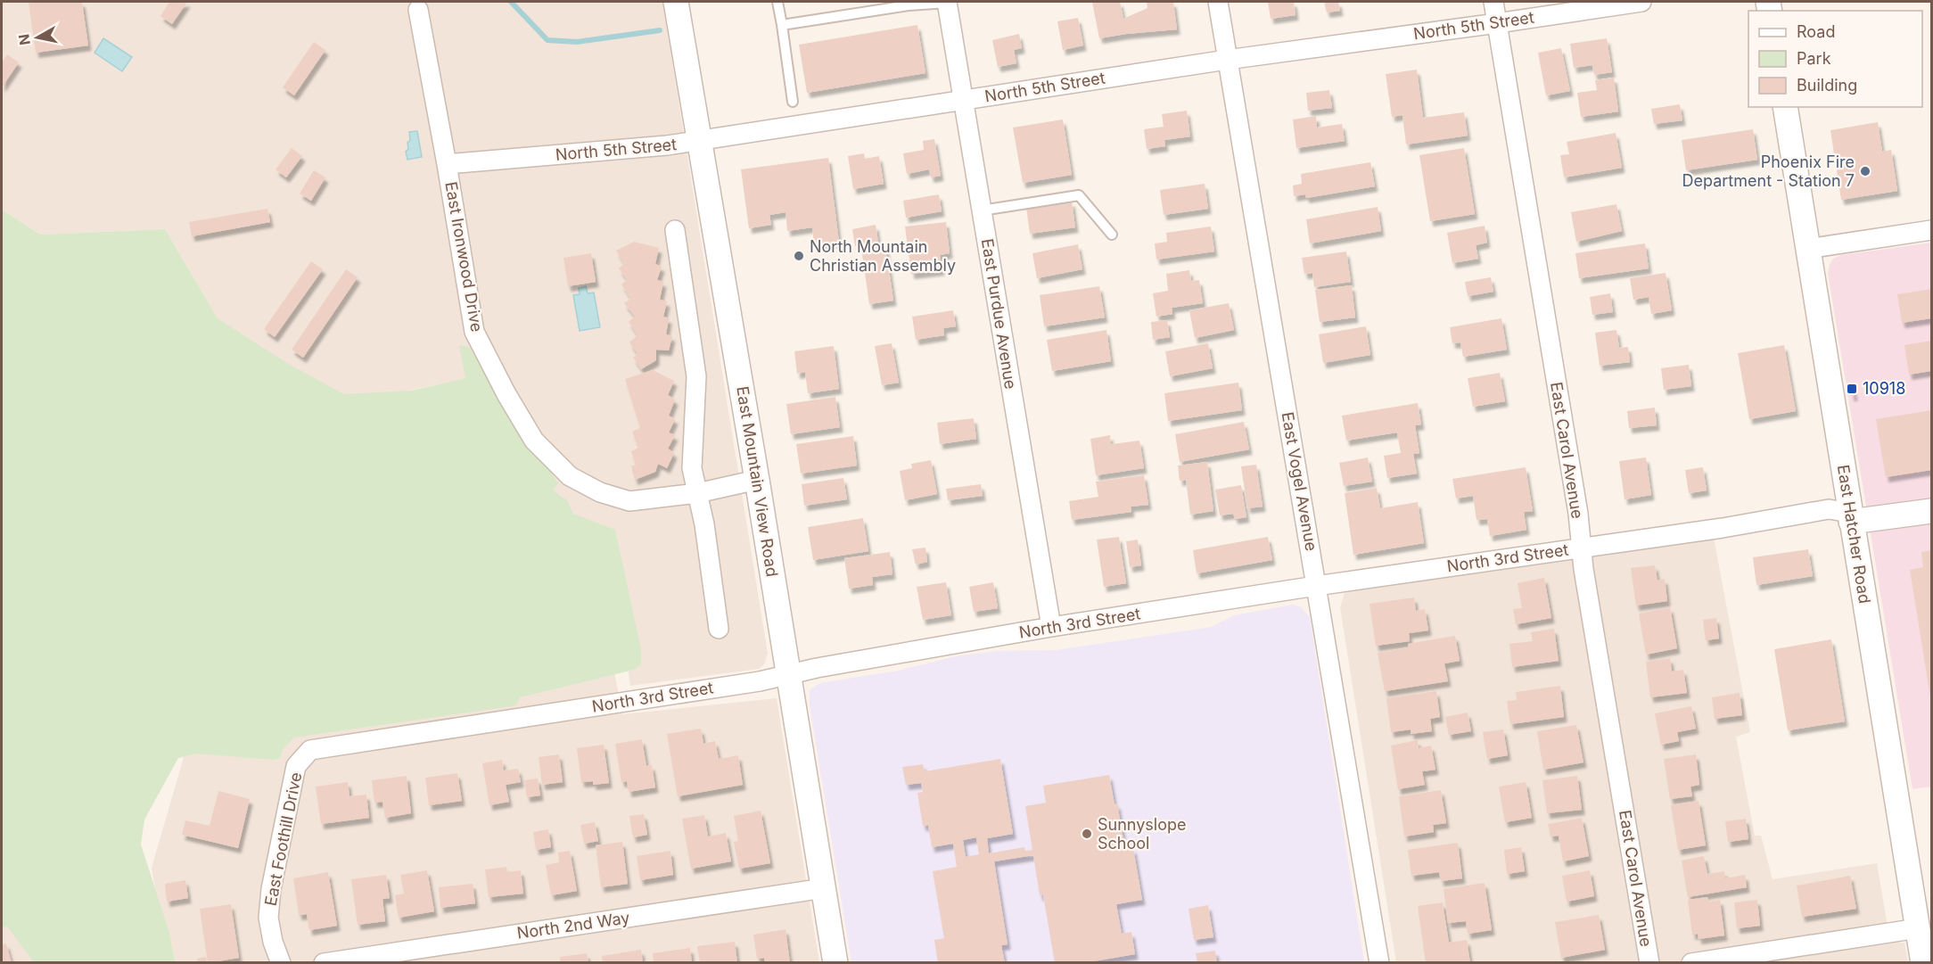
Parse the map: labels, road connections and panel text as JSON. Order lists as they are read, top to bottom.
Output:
{
  "streets": {
    "street": [
      "North 5th Street",
      "East Ironwood Drive",
      "East Purdue Avenue",
      "East Carol Avenue",
      "East Mountain View Road",
      "East Vogel Avenue",
      "East Hatcher Road",
      "North 3rd Street",
      "East Foothill Drive",
      "North 2nd Way"
    ]
  },
  "crossings": [
    ["North 5th Street", "East Ironwood Drive"],
    ["North 5th Street", "East Purdue Avenue"],
    ["North 5th Street", "East Carol Avenue"],
    ["North 5th Street", "East Mountain View Road"],
    ["North 5th Street", "East Vogel Avenue"],
    ["East Ironwood Drive", "East Mountain View Road"],
    ["East Purdue Avenue", "North 3rd Street"],
    ["East Carol Avenue", "North 3rd Street"],
    ["East Mountain View Road", "North 3rd Street"],
    ["East Mountain View Road", "North 2nd Way"],
    ["East Vogel Avenue", "North 3rd Street"],
    ["East Hatcher Road", "North 3rd Street"],
    ["North 3rd Street", "East Foothill Drive"]
  ],
  "places": {
    "other": ["Phoenix Fire Department - Station 7", "North Mountain Christian Assembly", "Sunnyslope School"],
    "transit": ["10918"]
  },
  "legend": ["Road", "Park", "Building"],
  "north": "left"
}
